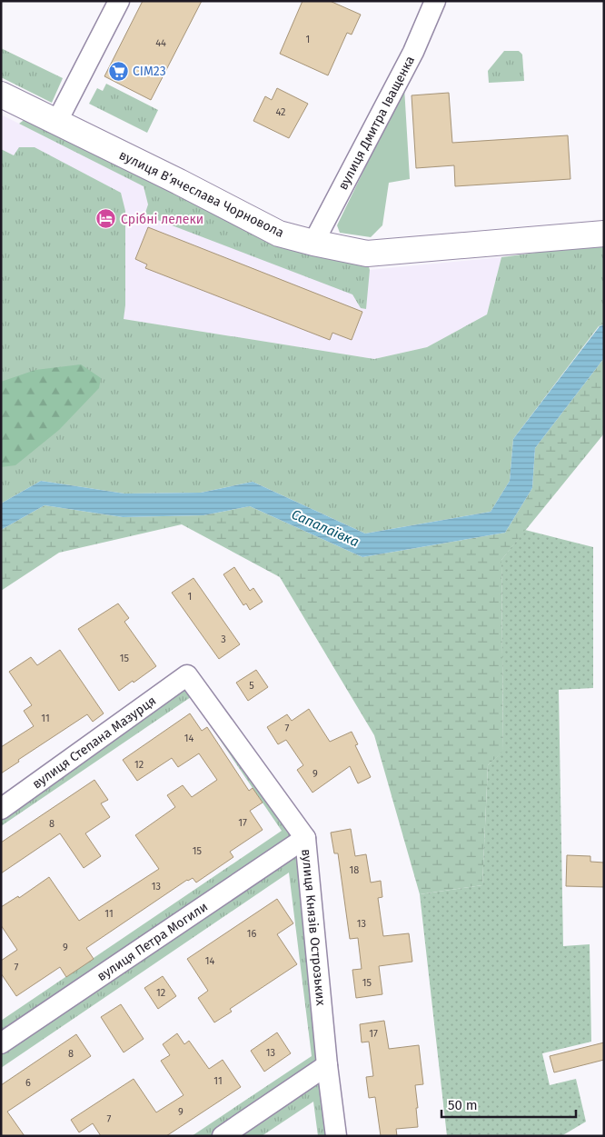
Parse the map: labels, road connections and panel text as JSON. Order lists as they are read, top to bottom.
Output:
{
  "streets": {
    "street": [
      "вулиця Дмитра Іващенка",
      "вулиця Вʼячеслава Чорновола",
      "вулиця Степана Мазурця",
      "вулиця Князів Острозьких",
      "вулиця Петра Могили"
    ]
  },
  "crossings": [
    ["вулиця Дмитра Іващенка", "вулиця Вʼячеслава Чорновола"],
    ["вулиця Степана Мазурця", "вулиця Князів Острозьких"],
    ["вулиця Князів Острозьких", "вулиця Петра Могили"]
  ],
  "water": ["Сапалаївка"],
  "places": {
    "supermarket": ["СІМ23"],
    "hotel": ["Срібні лелеки"]
  },
  "house_numbers": [
    "1",
    "44",
    "42",
    "1",
    "3",
    "15",
    "5",
    "11",
    "7",
    "14",
    "12",
    "9",
    "17",
    "8",
    "15",
    "18",
    "13",
    "11",
    "13",
    "16",
    "9",
    "14",
    "7",
    "15",
    "12",
    "17",
    "13",
    "8",
    "11",
    "6",
    "9",
    "7"
  ],
  "scale_bar": "50 m"
}
